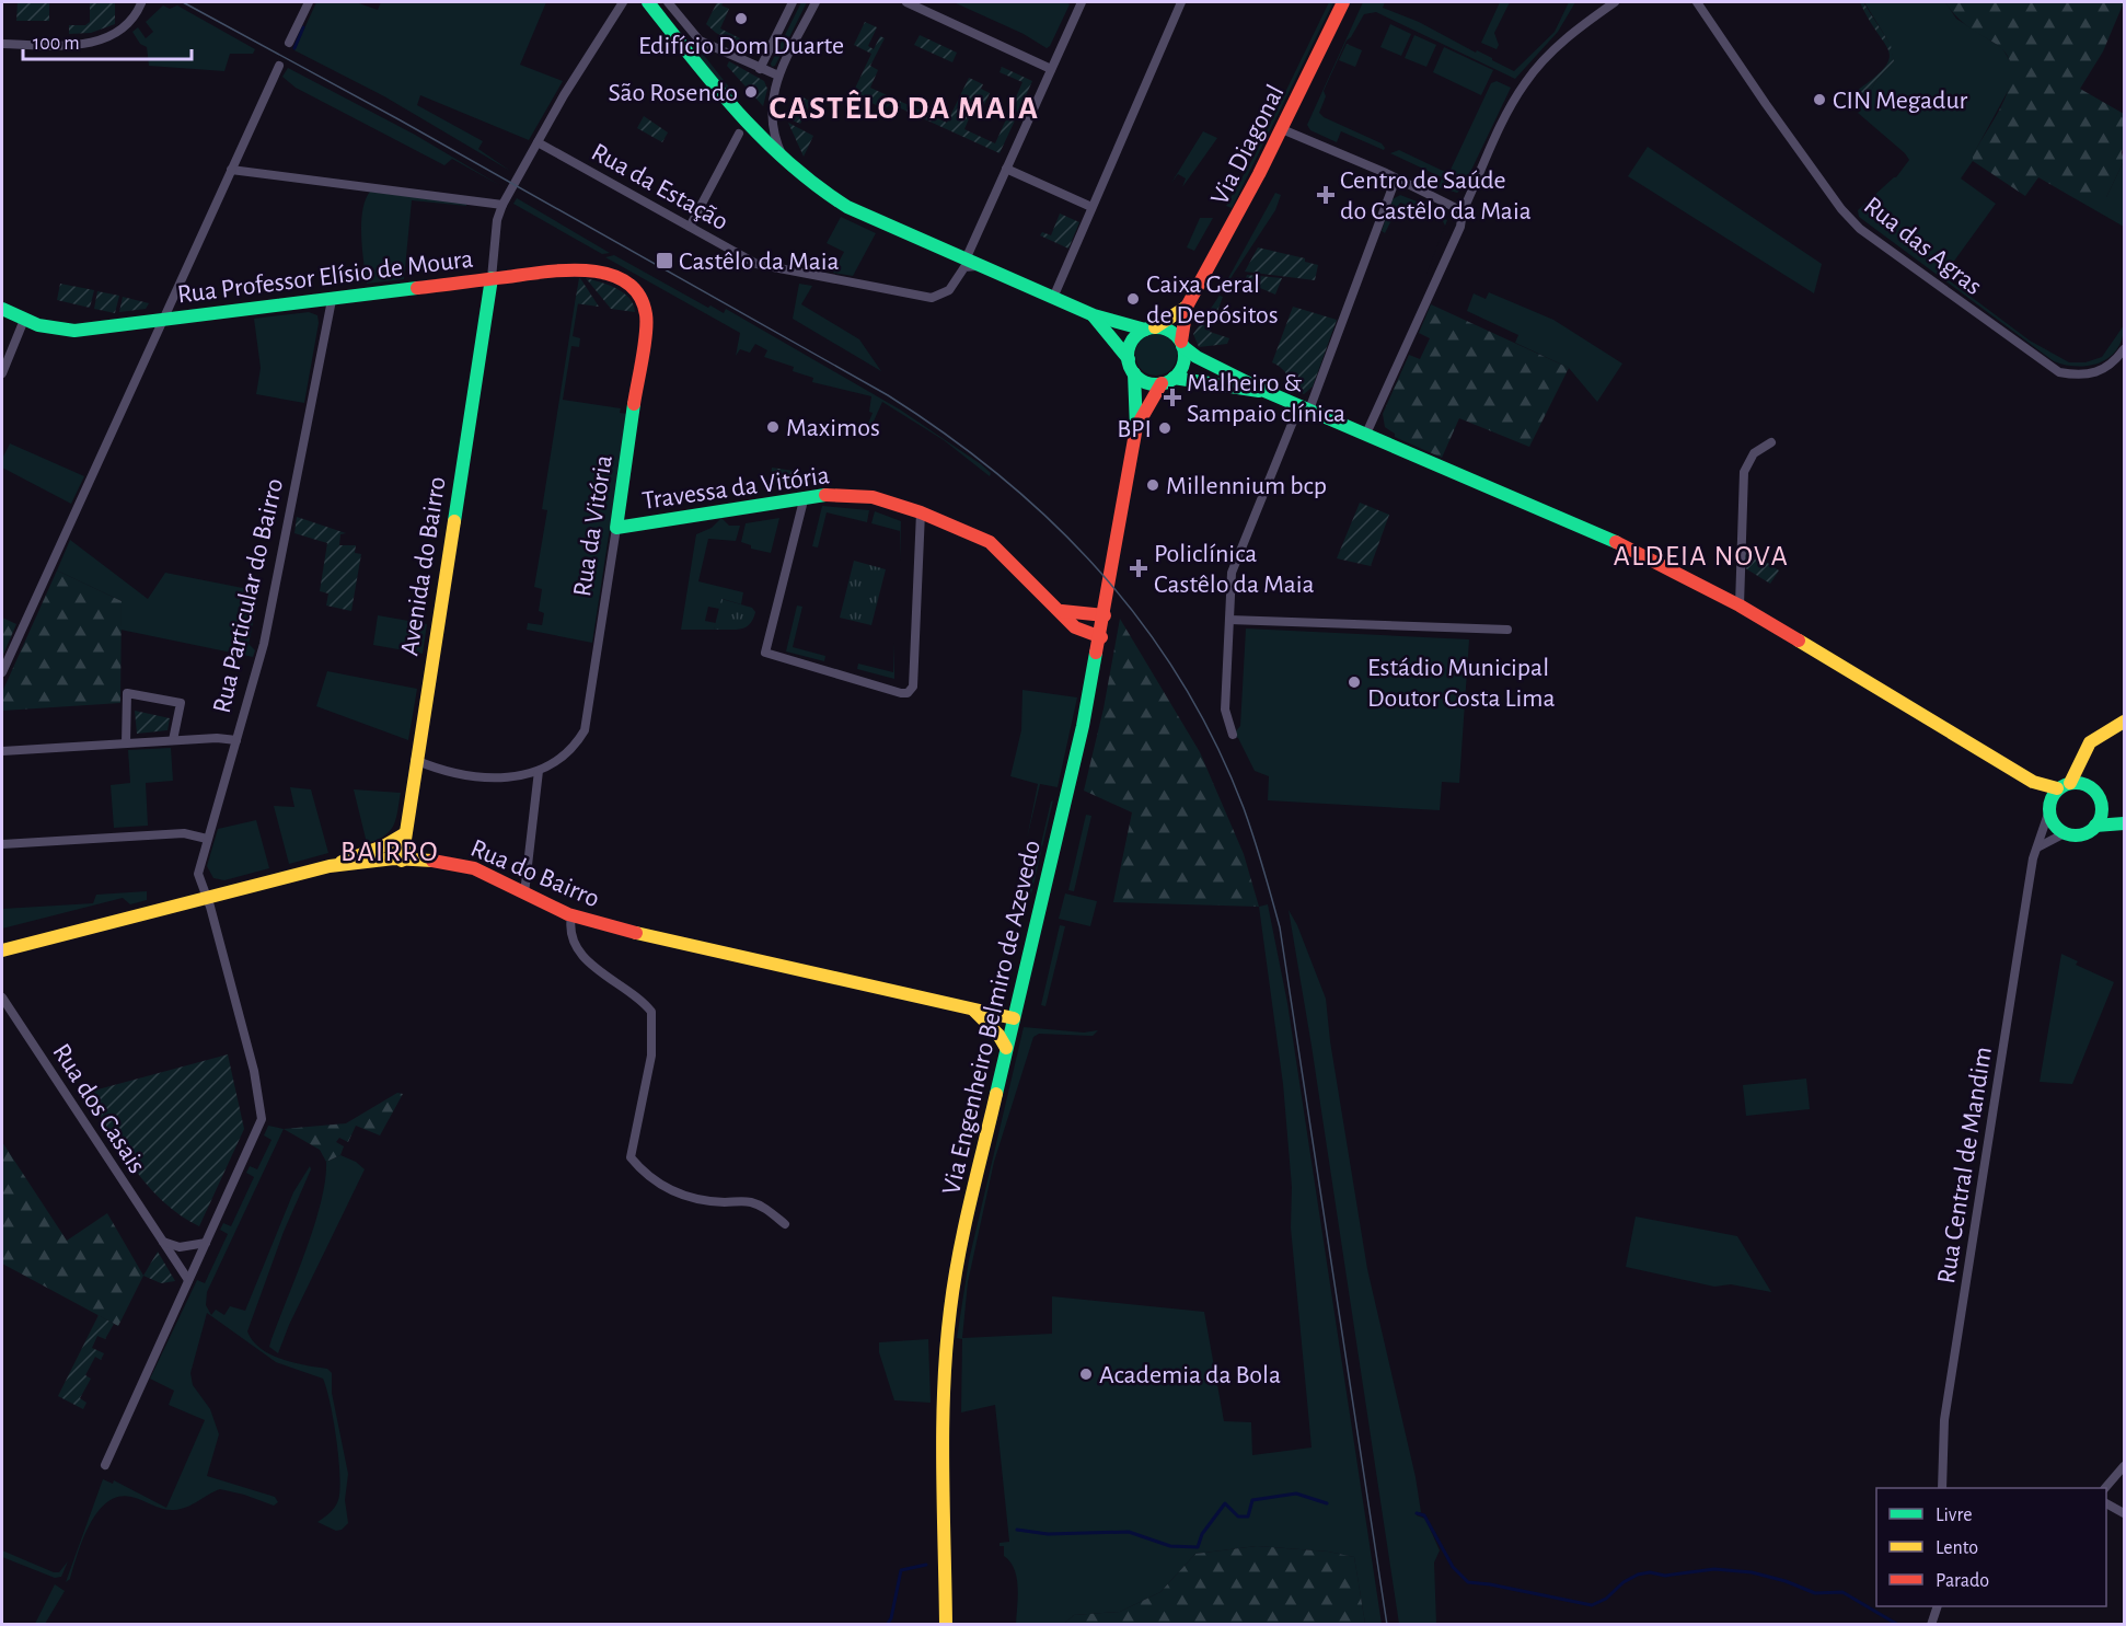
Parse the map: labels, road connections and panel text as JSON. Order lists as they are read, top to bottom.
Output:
{
  "streets": {
    "main road": [
      "Via Diagonal",
      "Rua Professor Elísio de Moura",
      "Travessa da Vitória",
      "Rua da Vitória",
      "Avenida do Bairro",
      "Rua do Bairro",
      "Via Engenheiro Belmiro de Azevedo"
    ],
    "street": [
      "Rua da Estação",
      "Rua das Agras",
      "Rua Particular do Bairro",
      "Rua dos Casais",
      "Rua Central de Mandim"
    ]
  },
  "crossings": [
    ["Via Diagonal", "Via Engenheiro Belmiro de Azevedo"],
    ["Rua Professor Elísio de Moura", "Rua da Vitória"],
    ["Rua Professor Elísio de Moura", "Avenida do Bairro"],
    ["Rua Professor Elísio de Moura", "Rua Particular do Bairro"],
    ["Travessa da Vitória", "Rua da Vitória"],
    ["Travessa da Vitória", "Via Engenheiro Belmiro de Azevedo"],
    ["Rua da Vitória", "Avenida do Bairro"],
    ["Avenida do Bairro", "Rua do Bairro"],
    ["Rua Particular do Bairro", "Rua do Bairro"],
    ["Rua Particular do Bairro", "Rua dos Casais"],
    ["Rua do Bairro", "Via Engenheiro Belmiro de Azevedo"]
  ],
  "districts": ["CASTÊLO DA MAIA", "ALDEIA NOVA", "BAIRRO"],
  "places": {
    "other": [
      "Edifício Dom Duarte",
      "São Rosendo",
      "CIN Megadur",
      "Caixa Geral de Depósitos",
      "Maximos",
      "BPI",
      "Millennium bcp",
      "Estádio Municipal Doutor Costa Lima",
      "Academia da Bola"
    ],
    "health": ["Centro de Saúde do Castêlo da Maia", "Malheiro & Sampaio clínica", "Policlínica Castêlo da Maia"],
    "transit": ["Castêlo da Maia"]
  },
  "legend": ["Livre", "Lento", "Parado"],
  "scale_bar": "100 m"
}
